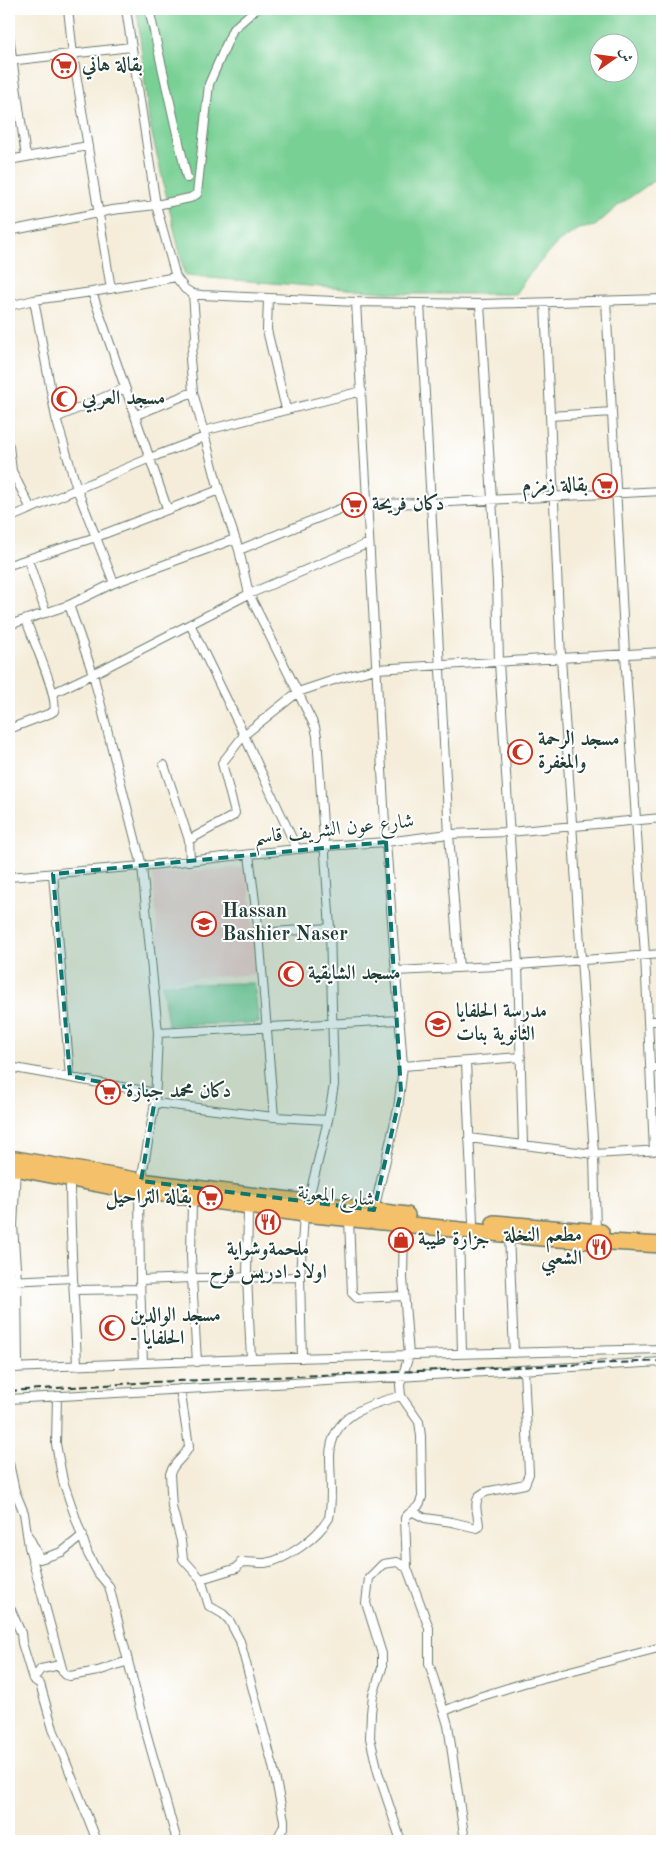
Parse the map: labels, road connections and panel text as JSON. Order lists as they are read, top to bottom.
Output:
{
  "streets": {
    "highway": ["شارع المعونة"],
    "street": ["شارع عون الشريف قاسم"]
  },
  "places": {
    "supermarket": [
      "بقالة هاني",
      "بقالة زمزم",
      "دكان فريحة",
      "دكان محمد جبارة",
      "بقالة التراحيل"
    ],
    "mosque": [
      "مسجد العربي",
      "مسجد الرحمة والمغفرة",
      "مسجد الشايقية",
      "مسجد الوالدين - الحلفايا"
    ],
    "school or university": ["Hassan Bashier Naser", "مدرسة الحلفايا الثانوية بنات"],
    "restaurant": ["ملحمةوشواية اولاد ادريس فرح", "مطعم النخلة الشعبي"],
    "shop": ["جزارة طيبة"]
  },
  "north": "right"
}
